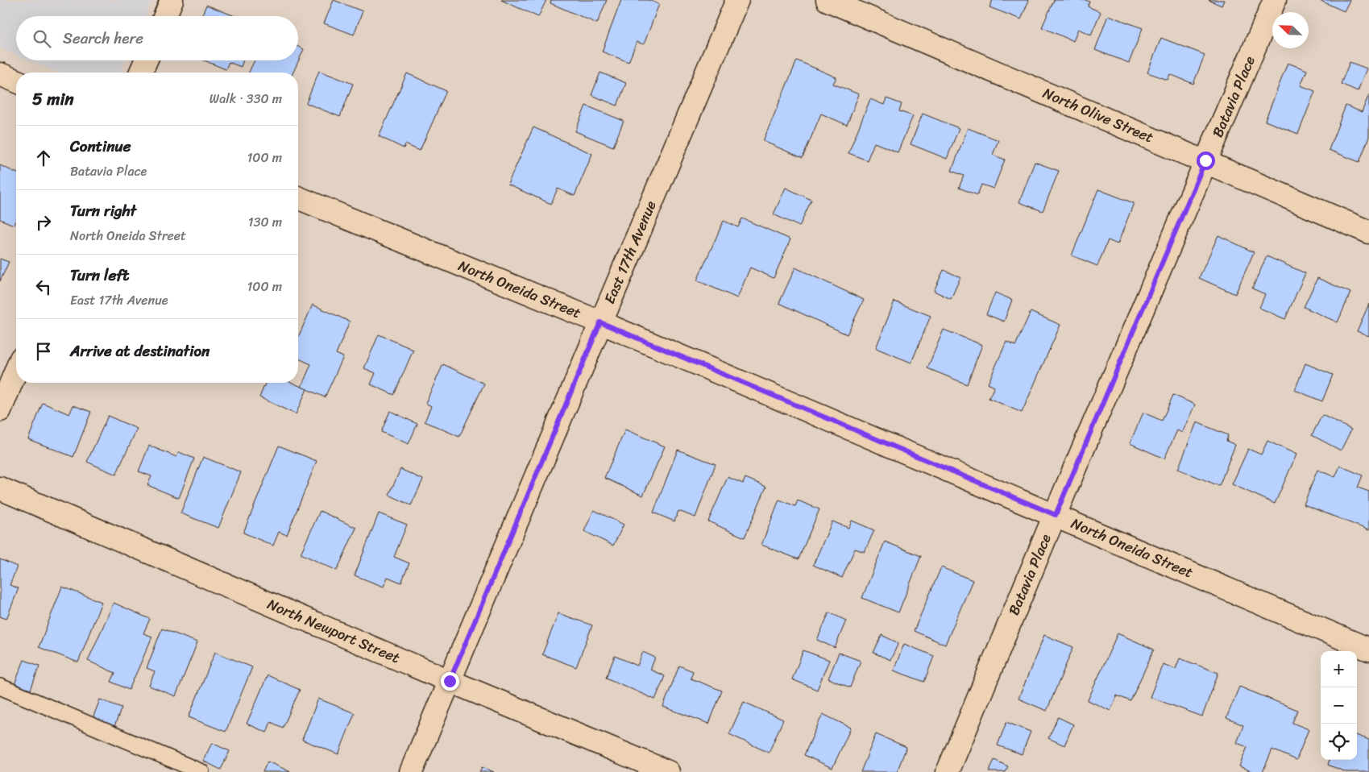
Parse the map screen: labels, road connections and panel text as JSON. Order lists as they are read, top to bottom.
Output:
{
  "streets": {
    "street": [
      "Batavia Place",
      "North Olive Street",
      "East 17th Avenue",
      "North Oneida Street",
      "North Newport Street"
    ]
  },
  "crossings": [
    ["Batavia Place", "North Olive Street"],
    ["Batavia Place", "North Oneida Street"],
    ["East 17th Avenue", "North Oneida Street"],
    ["East 17th Avenue", "North Newport Street"]
  ],
  "north": "top left",
  "page": {
    "search": "Search here",
    "heading": ["5 min", "Walk · 330 m"],
    "list": [
      ["Continue", "Batavia Place", "100 m"],
      ["Turn right", "North Oneida Street", "130 m"],
      ["Turn left", "East 17th Avenue", "100 m"],
      "Arrive at destination"
    ],
    "map_buttons": ["+", "−"]
  }
}
